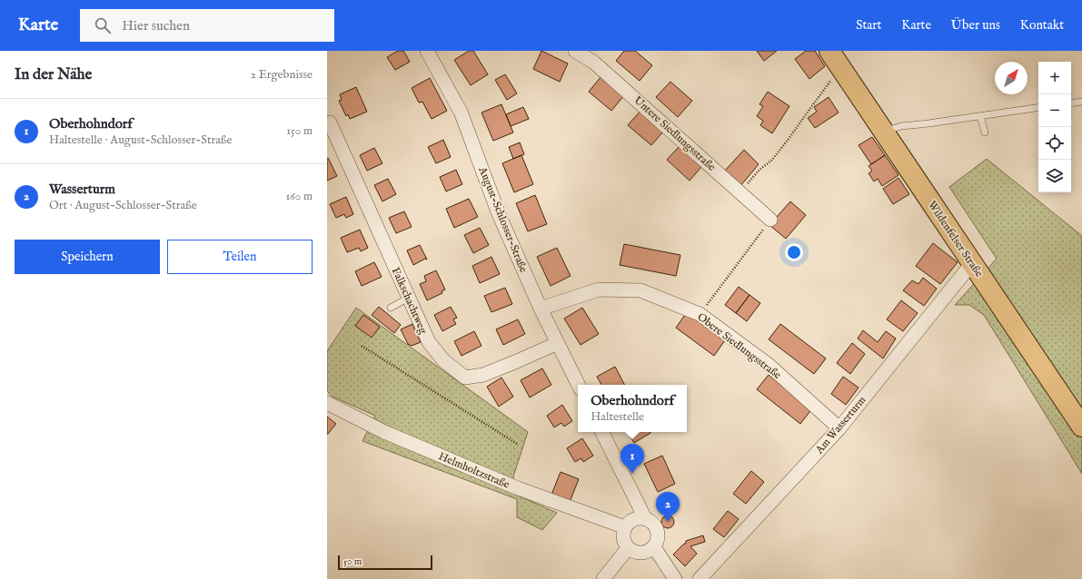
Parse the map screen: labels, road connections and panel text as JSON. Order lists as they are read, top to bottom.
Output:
{
  "streets": {
    "main road": ["Wildenfelser Straße"],
    "street": [
      "Untere Siedlungsstraße",
      "August-Schlosser-Straße",
      "Falkschachtweg",
      "Obere Siedlungsstraße",
      "Am Wasserturm",
      "Helmholtzstraße"
    ]
  },
  "crossings": [
    ["August-Schlosser-Straße", "Falkschachtweg"],
    ["August-Schlosser-Straße", "Obere Siedlungsstraße"],
    ["Wildenfelser Straße", "Am Wasserturm"],
    ["Obere Siedlungsstraße", "Am Wasserturm"]
  ],
  "scale_bar": "50 m",
  "north": "top right",
  "page": {
    "header": "Karte",
    "search": "Hier suchen",
    "nav": [
      "Start",
      "Karte",
      "Über uns",
      "Kontakt"
    ],
    "heading": ["In der Nähe", "2 Ergebnisse"],
    "map_buttons": ["+", "−"],
    "list": [
      {
        "mark": "1",
        "name": "Oberhohndorf",
        "note": "Haltestelle · August-Schlosser-Straße",
        "value": "150 m"
      },
      {
        "mark": "2",
        "name": "Wasserturm",
        "note": "Ort · August-Schlosser-Straße",
        "value": "160 m"
      }
    ],
    "buttons": ["Speichern", "Teilen"],
    "popup": ["Oberhohndorf", "Haltestelle"],
    "pins": ["1", "2"],
    "scale": "50 m"
  }
}
